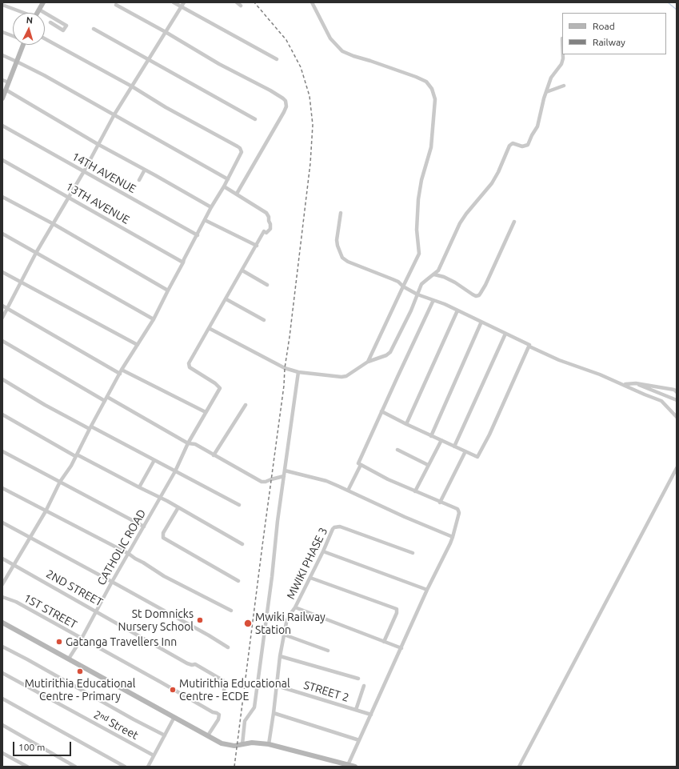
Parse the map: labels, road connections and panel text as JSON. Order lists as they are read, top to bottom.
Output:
{
  "streets": {
    "street": [
      "14TH AVENUE",
      "13TH AVENUE",
      "CATHOLIC ROAD",
      "MWIKI PHASE 3",
      "2ND STREET",
      "1ST STREET",
      "STREET 2",
      "2ⁿᵈ Street"
    ]
  },
  "crossings": [
    ["CATHOLIC ROAD", "2ND STREET"],
    ["CATHOLIC ROAD", "1ST STREET"],
    ["MWIKI PHASE 3", "STREET 2"]
  ],
  "places": [
    "St Domnicks Nursery School",
    "Mwiki Railway Station",
    "Gatanga Travellers Inn",
    "Mutirithia Educational Centre - Primary",
    "Mutirithia Educational Centre - ECDE"
  ],
  "legend": ["Road", "Railway"],
  "scale_bar": "100 m",
  "north": "top"
}
